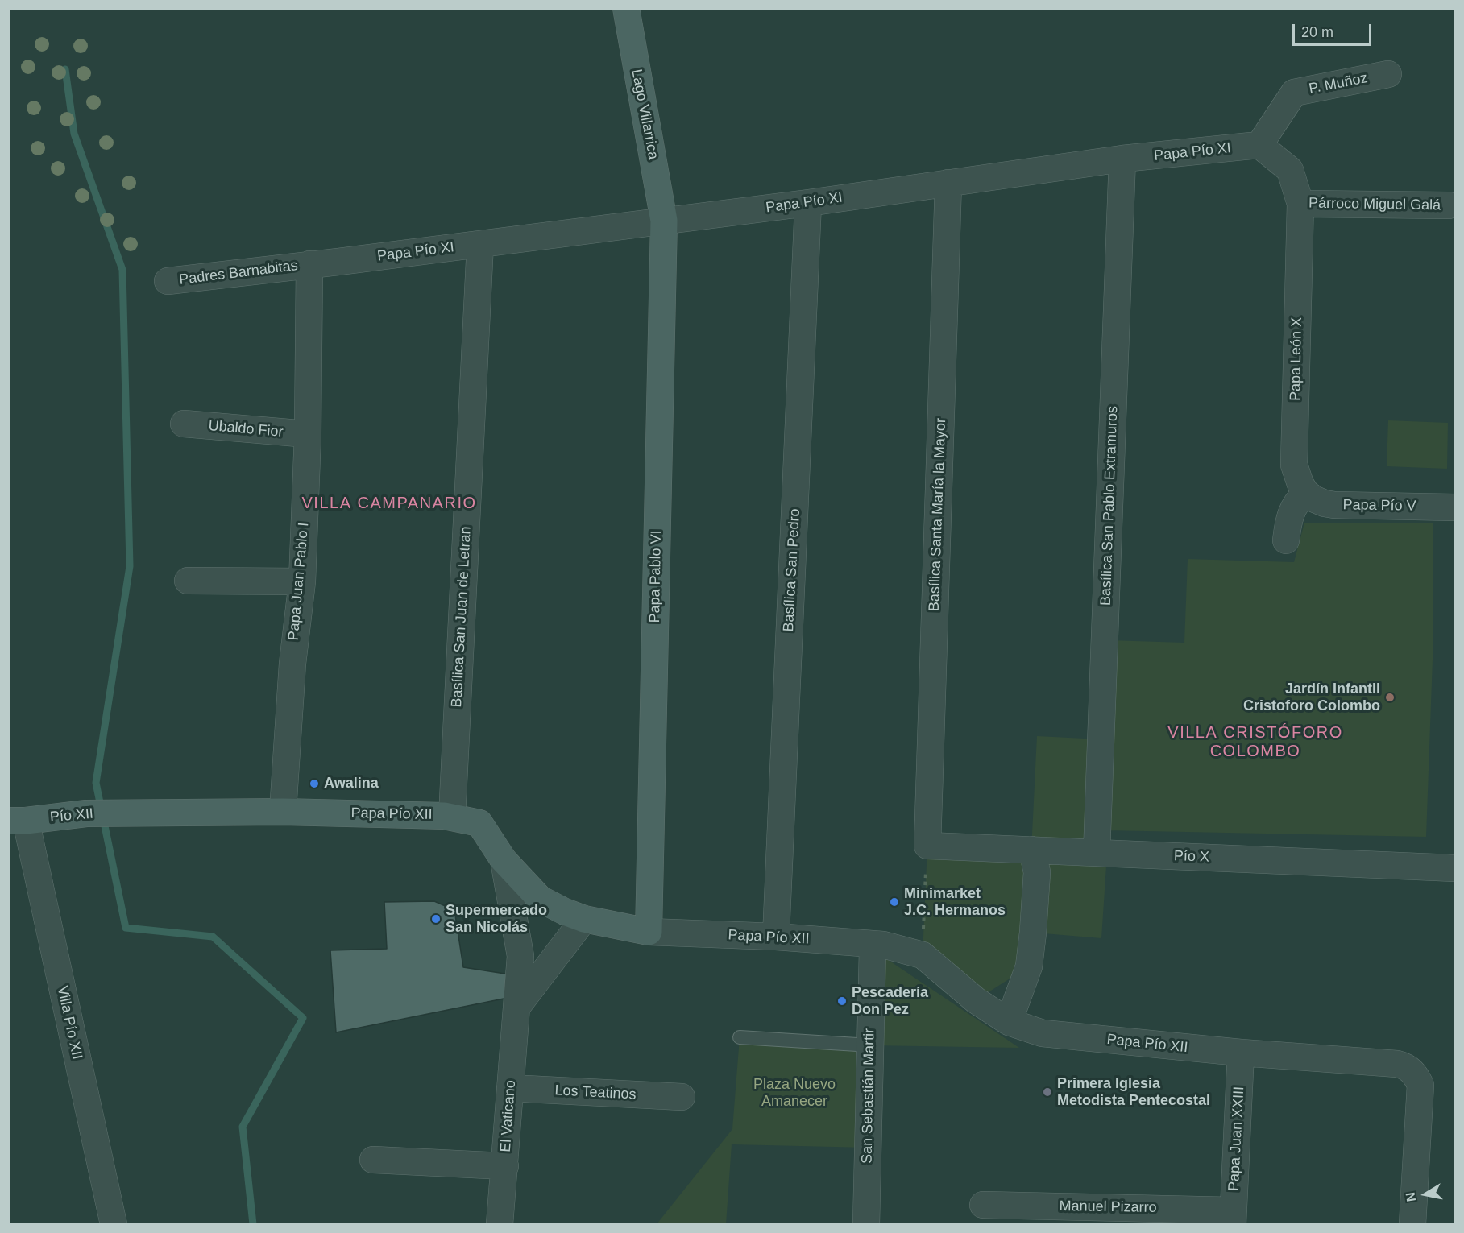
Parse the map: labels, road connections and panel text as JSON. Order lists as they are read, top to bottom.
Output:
{
  "streets": {
    "street": [
      "P. Muñoz",
      "Lago Villarrica",
      "Papa Pío XI",
      "Párroco Miguel Galá",
      "Padres Barnabitas",
      "Papa León X",
      "Ubaldo Fior",
      "Basílica San Pablo Extramuros",
      "Papa Pío V",
      "Basílica Santa María la Mayor",
      "Basílica San Pedro",
      "Papa Pablo VI",
      "Papa Juan Pablo I",
      "Basílica San Juan de Letran",
      "Papa Pío XII",
      "Pío XII",
      "Pío X",
      "Villa Pío XII",
      "Los Teatinos",
      "San Sebastián Martir",
      "El Vaticano",
      "Papa Juan XXIII",
      "Manuel Pizarro"
    ]
  },
  "crossings": [
    ["P. Muñoz", "Papa Pío XI"],
    ["P. Muñoz", "Papa León X"],
    ["Lago Villarrica", "Papa Pío XI"],
    ["Lago Villarrica", "Papa Pablo VI"],
    ["Papa Pío XI", "Padres Barnabitas"],
    ["Papa Pío XI", "Papa León X"],
    ["Papa Pío XI", "Basílica San Pablo Extramuros"],
    ["Papa Pío XI", "Basílica Santa María la Mayor"],
    ["Papa Pío XI", "Basílica San Pedro"],
    ["Papa Pío XI", "Papa Pablo VI"],
    ["Papa Pío XI", "Papa Juan Pablo I"],
    ["Papa Pío XI", "Basílica San Juan de Letran"],
    ["Párroco Miguel Galá", "Papa León X"],
    ["Padres Barnabitas", "Papa Juan Pablo I"],
    ["Papa León X", "Papa Pío V"],
    ["Ubaldo Fior", "Papa Juan Pablo I"],
    ["Basílica San Pablo Extramuros", "Pío X"],
    ["Basílica Santa María la Mayor", "Pío X"],
    ["Basílica San Pedro", "Papa Pío XII"],
    ["Papa Pablo VI", "Papa Pío XII"],
    ["Papa Juan Pablo I", "Papa Pío XII"],
    ["Basílica San Juan de Letran", "Papa Pío XII"],
    ["Papa Pío XII", "Pío XII"],
    ["Papa Pío XII", "San Sebastián Martir"],
    ["Papa Pío XII", "El Vaticano"],
    ["Papa Pío XII", "Papa Juan XXIII"],
    ["Pío XII", "Villa Pío XII"],
    ["Los Teatinos", "El Vaticano"],
    ["Papa Juan XXIII", "Manuel Pizarro"]
  ],
  "districts": ["VILLA CAMPANARIO", "VILLA CRISTÓFORO COLOMBO"],
  "parks": ["Plaza Nuevo Amanecer"],
  "places": [
    "Jardín Infantil Cristoforo Colombo",
    "Awalina",
    "Minimarket J.C. Hermanos",
    "Supermercado San Nicolás",
    "Pescadería Don Pez",
    "Primera Iglesia Metodista Pentecostal"
  ],
  "scale_bar": "20 m",
  "north": "left"
}
